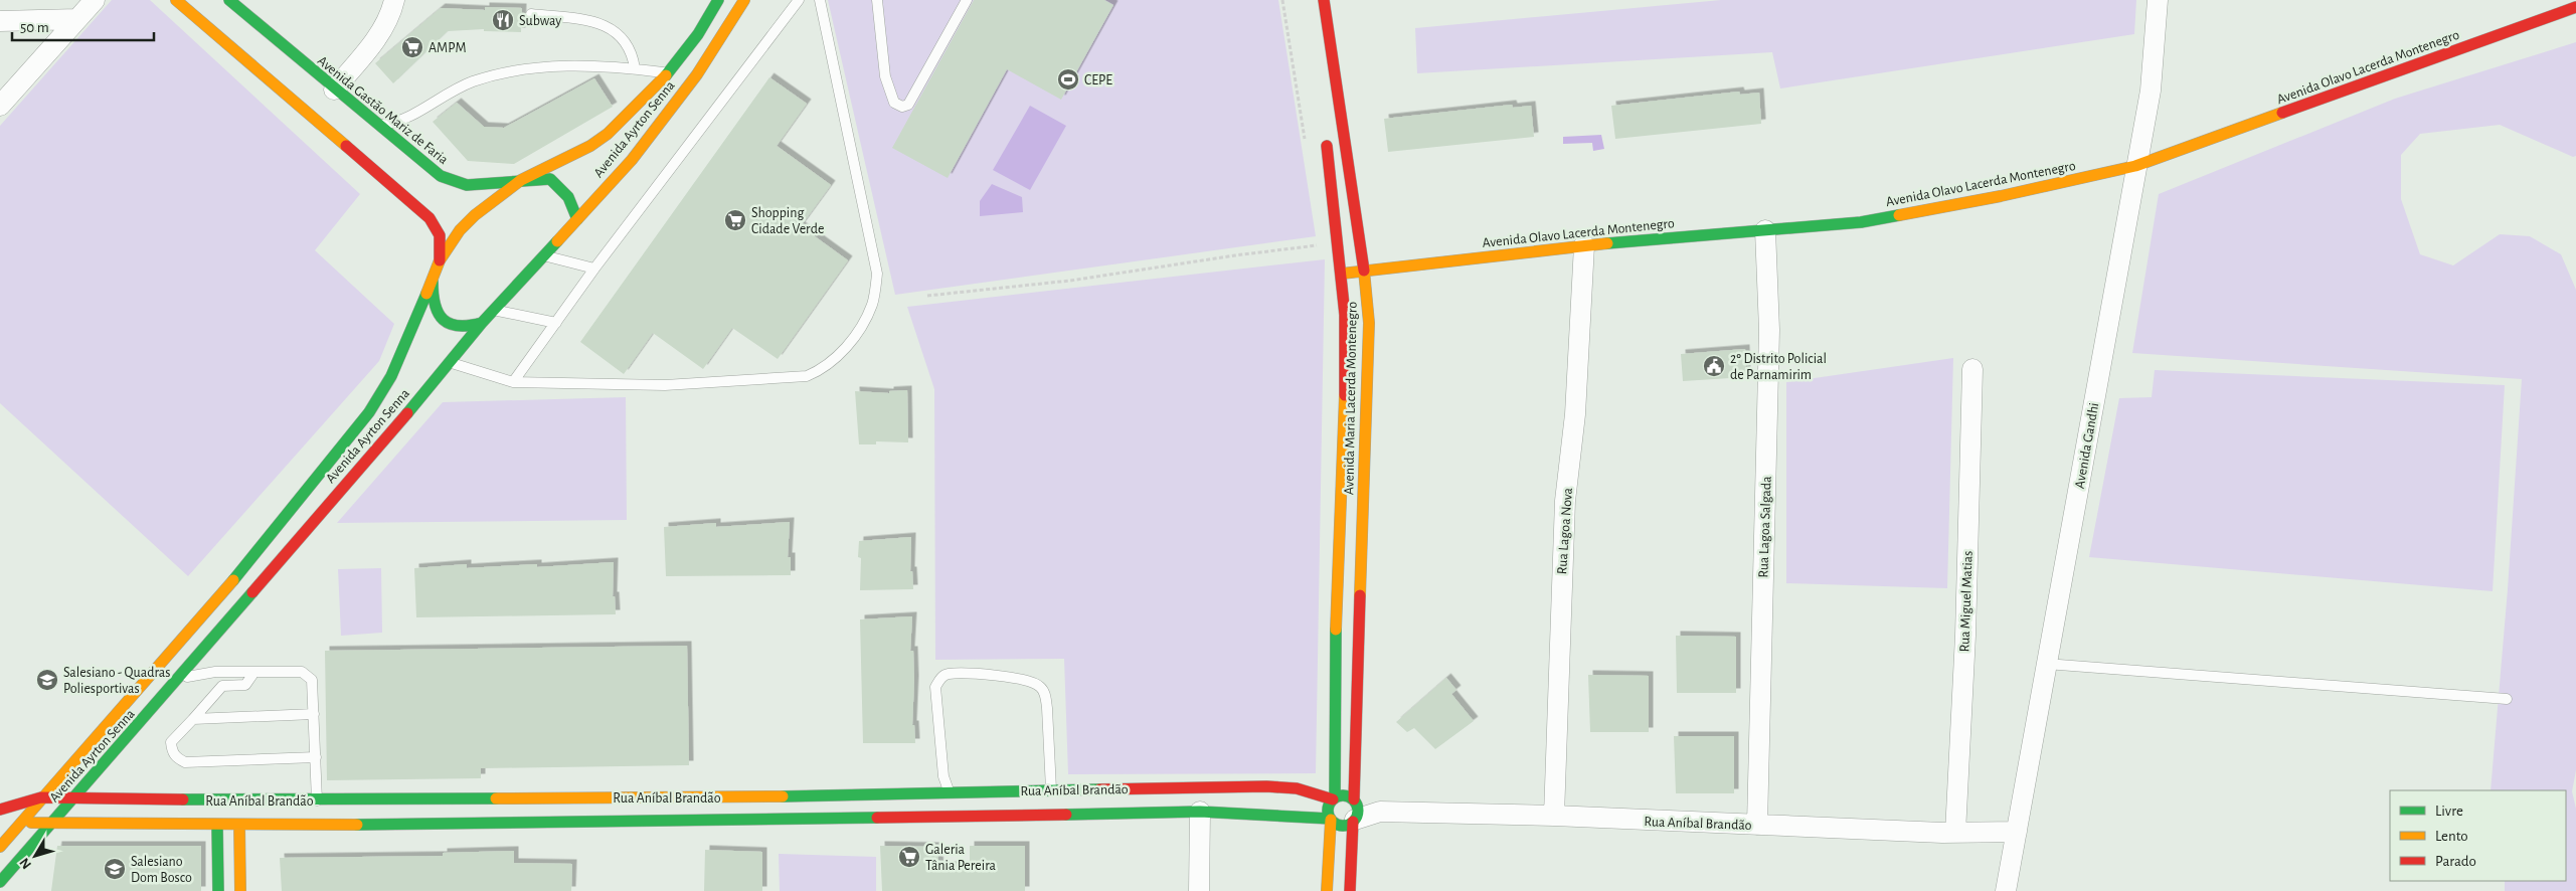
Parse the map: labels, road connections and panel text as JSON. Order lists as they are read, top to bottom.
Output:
{
  "streets": {
    "main road": [
      "Avenida Olavo Lacerda Montenegro",
      "Avenida Gastão Mariz de Faria",
      "Avenida Ayrton Senna",
      "Avenida Maria Lacerda Montenegro",
      "Rua Aníbal Brandão"
    ],
    "street": [
      "Avenida Gandhi",
      "Rua Lagoa Salgada",
      "Rua Lagoa Nova",
      "Rua Miguel Matias"
    ]
  },
  "crossings": [
    ["Avenida Olavo Lacerda Montenegro", "Avenida Maria Lacerda Montenegro"],
    ["Avenida Olavo Lacerda Montenegro", "Avenida Gandhi"],
    ["Avenida Olavo Lacerda Montenegro", "Rua Lagoa Salgada"],
    ["Avenida Olavo Lacerda Montenegro", "Rua Lagoa Nova"],
    ["Avenida Gastão Mariz de Faria", "Avenida Ayrton Senna"],
    ["Avenida Ayrton Senna", "Rua Aníbal Brandão"],
    ["Avenida Maria Lacerda Montenegro", "Rua Aníbal Brandão"],
    ["Avenida Gandhi", "Rua Aníbal Brandão"],
    ["Rua Lagoa Salgada", "Rua Aníbal Brandão"],
    ["Rua Lagoa Nova", "Rua Aníbal Brandão"],
    ["Rua Miguel Matias", "Rua Aníbal Brandão"]
  ],
  "places": {
    "restaurant": ["Subway"],
    "supermarket": ["AMPM", "Shopping Cidade Verde", "Galeria Tânia Pereira"],
    "sports": ["CEPE"],
    "public building": ["2º Distrito Policial de Parnamirim"],
    "school or university": ["Salesiano - Quadras Poliesportivas", "Salesiano Dom Bosco"]
  },
  "legend": ["Livre", "Lento", "Parado"],
  "scale_bar": "50 m",
  "north": "bottom left"
}
